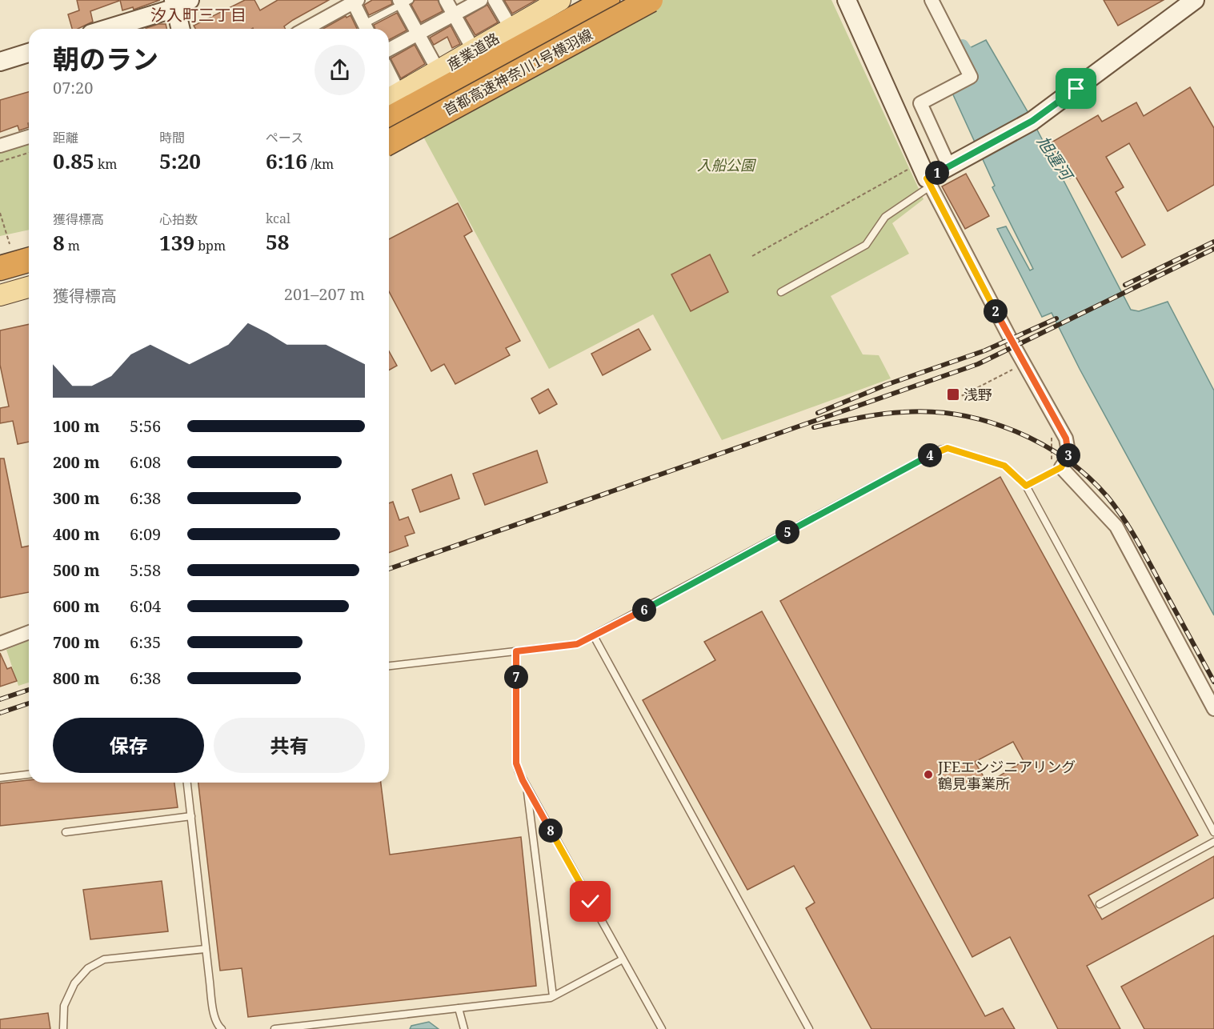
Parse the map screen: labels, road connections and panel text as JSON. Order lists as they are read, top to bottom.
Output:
{
  "streets": {
    "highway": ["首都高速神奈川1号横羽線"],
    "main road": ["産業道路"]
  },
  "districts": ["汐入町三丁目"],
  "water": ["旭運河"],
  "parks": ["入船公園"],
  "places": {
    "transit": ["浅野"],
    "other": ["JFEエンジニアリング 鶴見事業所"]
  },
  "page": {
    "heading": ["朝のラン", "07:20"],
    "stats": [
      ["距離", "0.85 km"],
      ["時間", "5:20"],
      ["ペース", "6:16 /km"],
      ["獲得標高", "8 m"],
      ["心拍数", "139 bpm"],
      ["kcal", "58"]
    ],
    "pins": [
      "1",
      "2",
      "3",
      "4",
      "5",
      "6",
      "7",
      "8"
    ],
    "chart": ["獲得標高", "201–207 m"],
    "list": [
      {
        "name": "100 m",
        "note": "5:56"
      },
      {
        "name": "200 m",
        "note": "6:08"
      },
      {
        "name": "300 m",
        "note": "6:38"
      },
      {
        "name": "400 m",
        "note": "6:09"
      },
      {
        "name": "500 m",
        "note": "5:58"
      },
      {
        "name": "600 m",
        "note": "6:04"
      },
      {
        "name": "700 m",
        "note": "6:35"
      },
      {
        "name": "800 m",
        "note": "6:38"
      }
    ],
    "buttons": ["保存", "共有"]
  }
}
